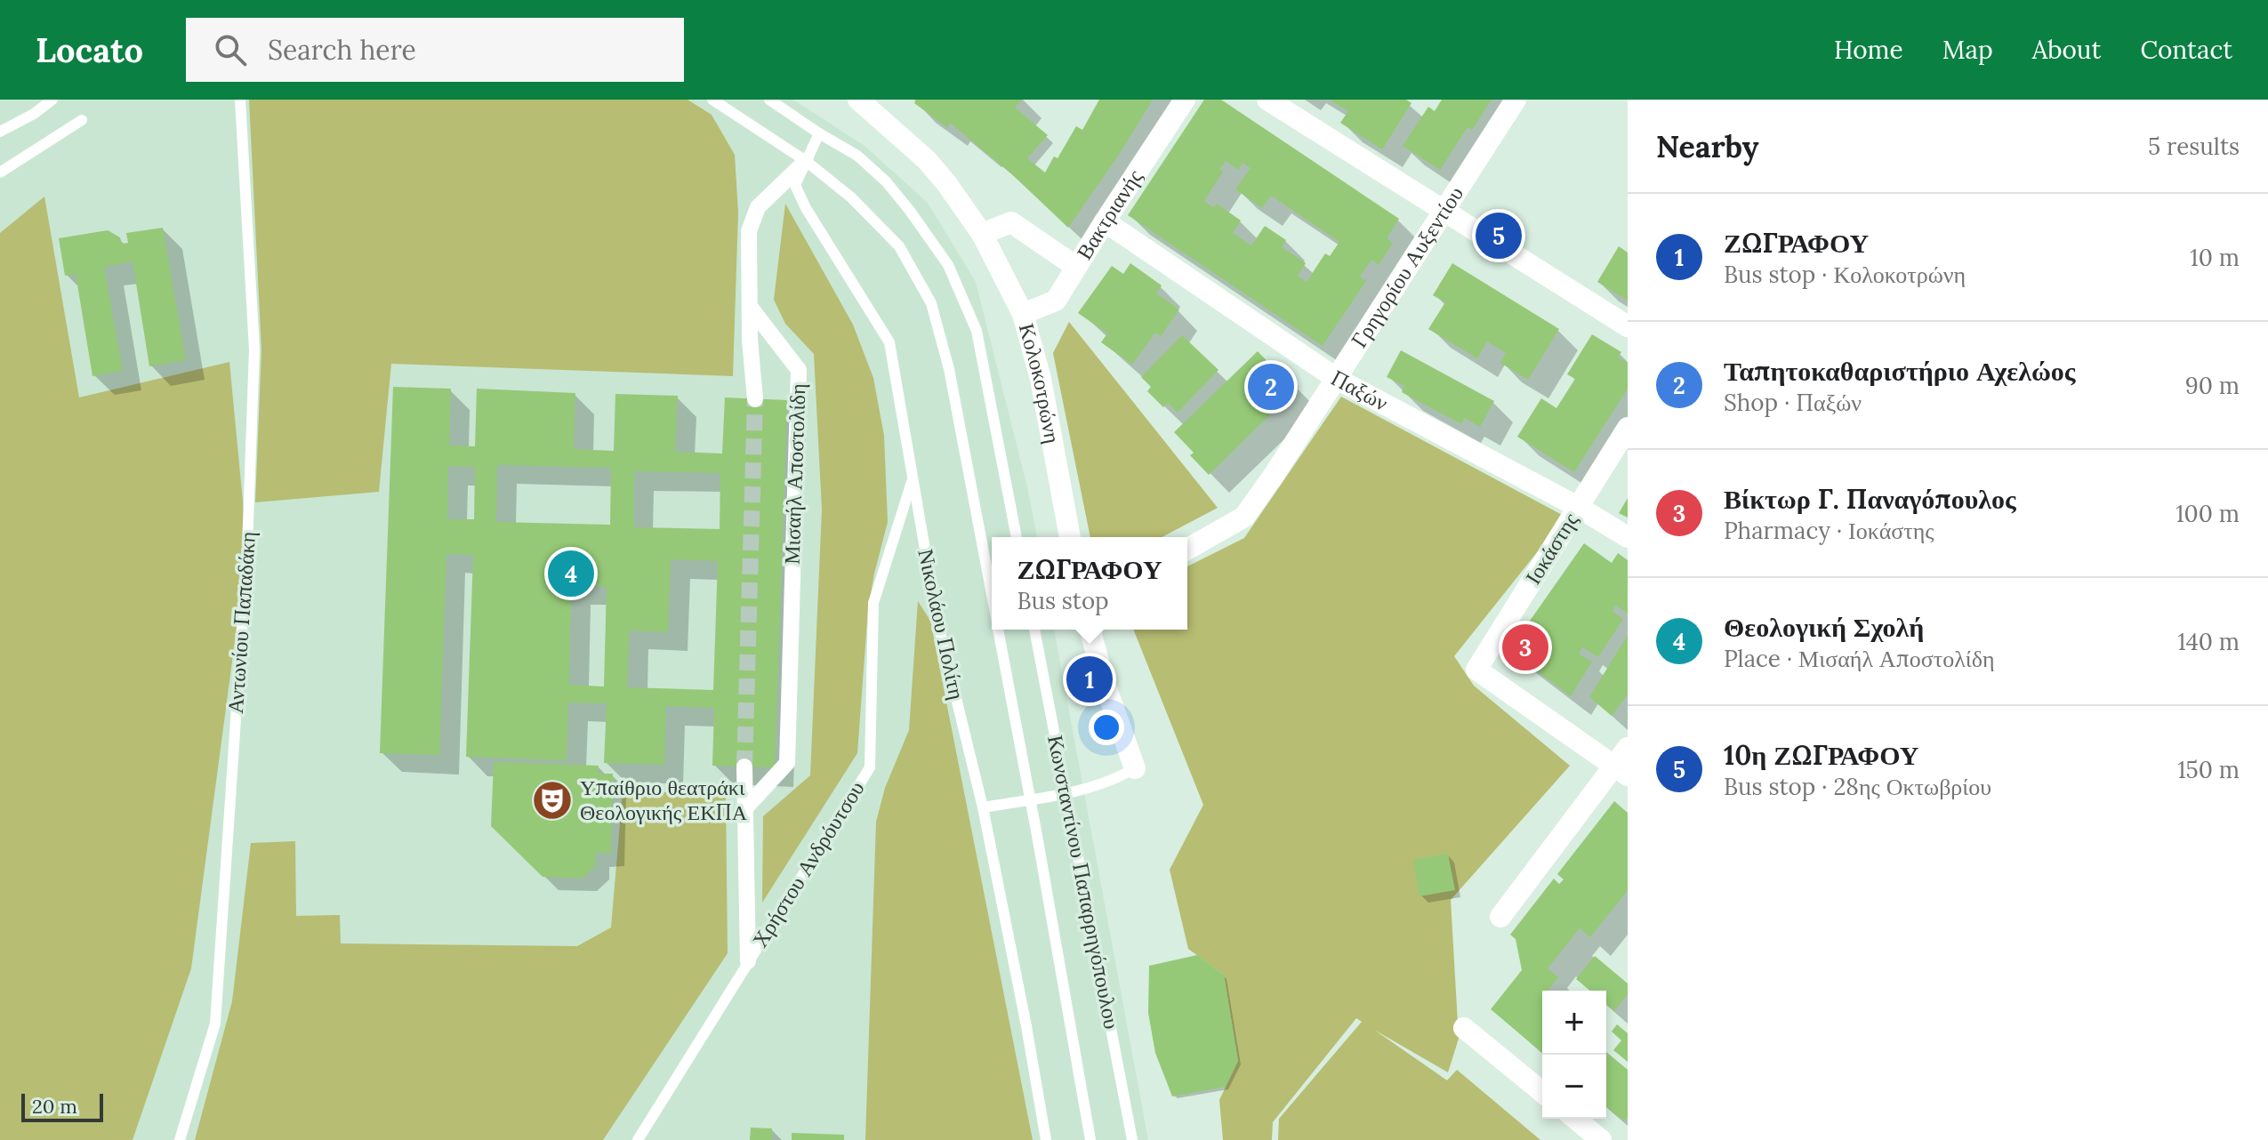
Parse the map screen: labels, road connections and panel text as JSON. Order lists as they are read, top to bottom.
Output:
{
  "streets": {
    "street": [
      "Βακτριανής",
      "Γρηγορίου Αυξεντίου",
      "Κολοκοτρώνη",
      "Παξών",
      "Μισαήλ Αποστολίδη",
      "Ιοκάστης"
    ],
    "lane": [
      "Αντωνίου Παπαδάκη",
      "Νικολάου Πολίτη",
      "Χρήστου Ανδρόυτσου",
      "Κωνσταντίνου Παπαρρηγόπουλου"
    ]
  },
  "crossings": [
    ["Βακτριανής", "Κολοκοτρώνη"],
    ["Βακτριανής", "Παξών"],
    ["Γρηγορίου Αυξεντίου", "Παξών"],
    ["Παξών", "Ιοκάστης"],
    ["Νικολάου Πολίτη", "Χρήστου Ανδρόυτσου"],
    ["Νικολάου Πολίτη", "Κωνσταντίνου Παπαρρηγόπουλου"]
  ],
  "places": {
    "theatre": ["Υπαίθριο θεατράκι Θεολογικής ΕΚΠΑ"]
  },
  "scale_bar": "20 m",
  "page": {
    "header": "Locato",
    "search": "Search here",
    "nav": [
      "Home",
      "Map",
      "About",
      "Contact"
    ],
    "heading": ["Nearby", "5 results"],
    "list": [
      {
        "mark": "1",
        "name": "ΖΩΓΡΑΦΟΥ",
        "note": "Bus stop · Κολοκοτρώνη",
        "value": "10 m"
      },
      {
        "mark": "2",
        "name": "Ταπητοκαθαριστήριο Αχελώος",
        "note": "Shop · Παξών",
        "value": "90 m"
      },
      {
        "mark": "3",
        "name": "Βίκτωρ Γ. Παναγόπουλος",
        "note": "Pharmacy · Ιοκάστης",
        "value": "100 m"
      },
      {
        "mark": "4",
        "name": "Θεολογική Σχολή",
        "note": "Place · Μισαήλ Αποστολίδη",
        "value": "140 m"
      },
      {
        "mark": "5",
        "name": "10η ΖΩΓΡΑΦΟΥ",
        "note": "Bus stop · 28ης Οκτωβρίου",
        "value": "150 m"
      }
    ],
    "pins": [
      "5",
      "2",
      "4",
      "3",
      "1"
    ],
    "popup": ["ΖΩΓΡΑΦΟΥ", "Bus stop"],
    "map_buttons": ["+", "−"],
    "scale": "20 m"
  }
}
